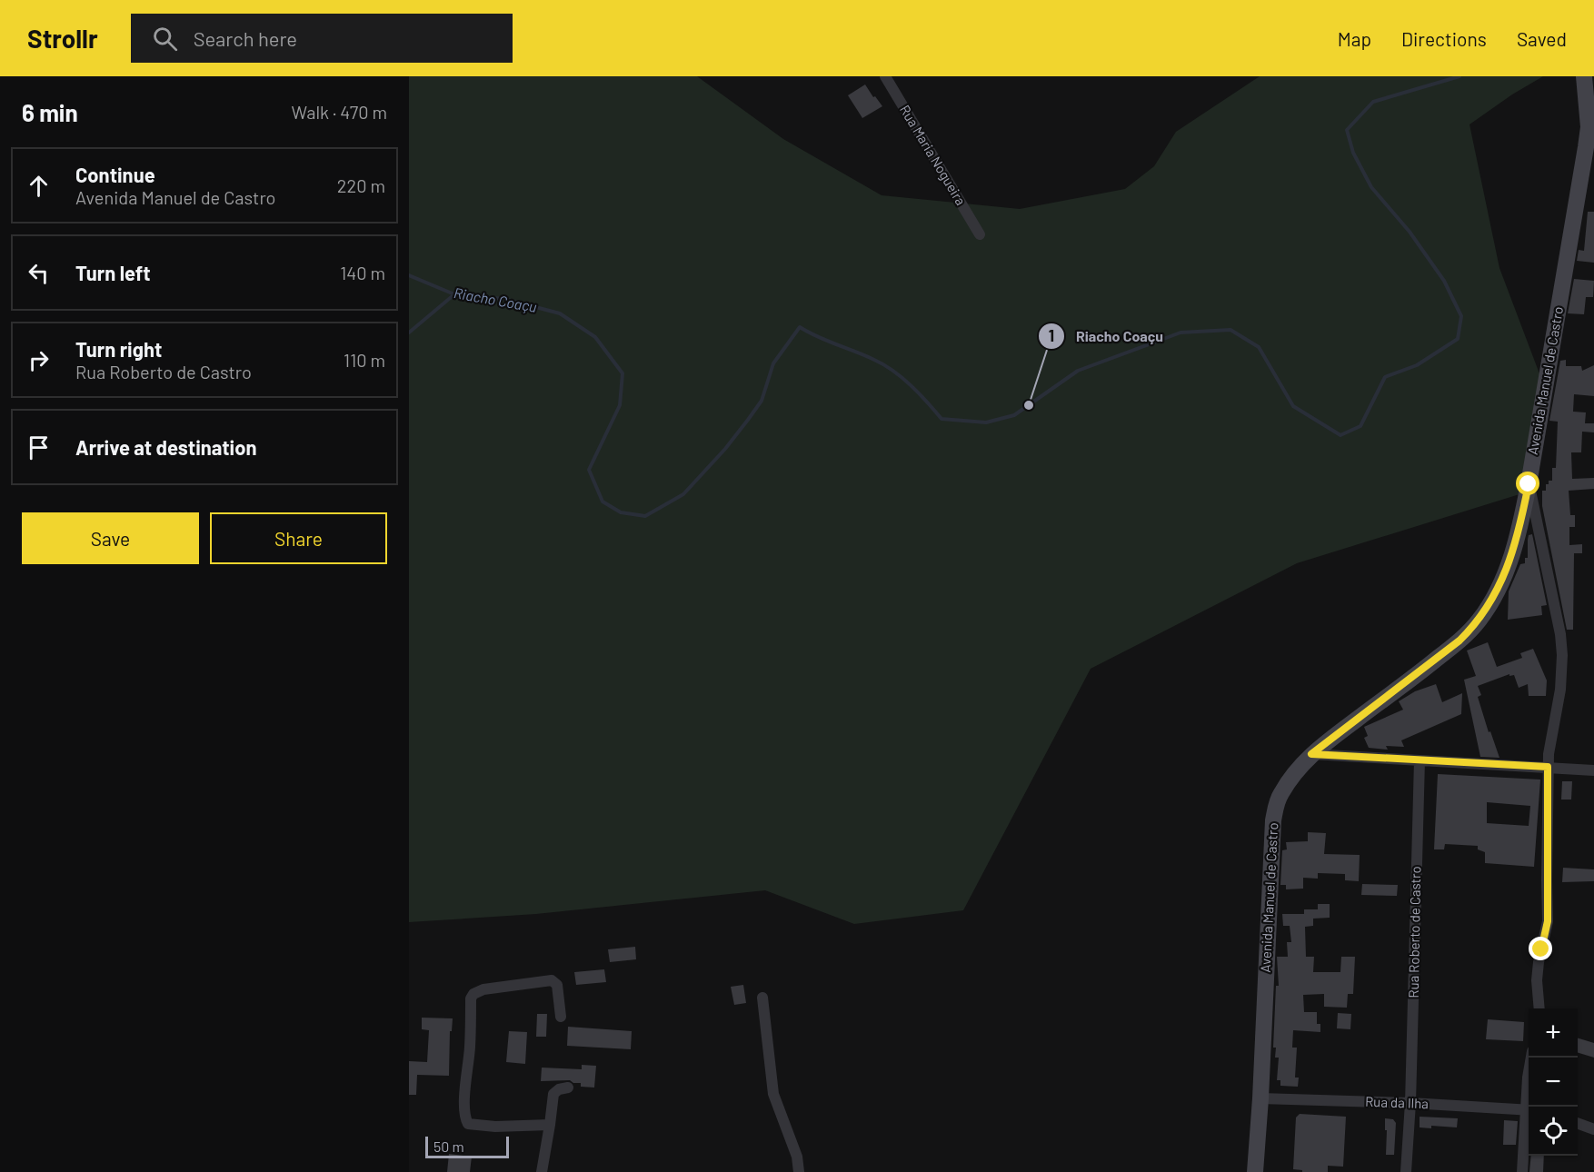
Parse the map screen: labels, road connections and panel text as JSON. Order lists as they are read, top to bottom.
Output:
{
  "streets": {
    "street": [
      "Rua Maria Nogueira",
      "Avenida Manuel de Castro",
      "Rua Roberto de Castro",
      "Rua da Ilha"
    ]
  },
  "crossings": [
    ["Avenida Manuel de Castro", "Rua da Ilha"],
    ["Rua Roberto de Castro", "Rua da Ilha"]
  ],
  "water": ["Riacho Coaçu"],
  "places": ["Riacho Coaçu"],
  "scale_bar": "50 m",
  "page": {
    "header": "Strollr",
    "search": "Search here",
    "nav": ["Map", "Directions", "Saved"],
    "heading": ["6 min", "Walk · 470 m"],
    "list": [
      ["Continue", "Avenida Manuel de Castro", "220 m"],
      ["Turn left", "140 m"],
      ["Turn right", "Rua Roberto de Castro", "110 m"],
      "Arrive at destination"
    ],
    "buttons": ["Save", "Share"],
    "map_buttons": ["+", "−"],
    "scale": "50 m"
  }
}
